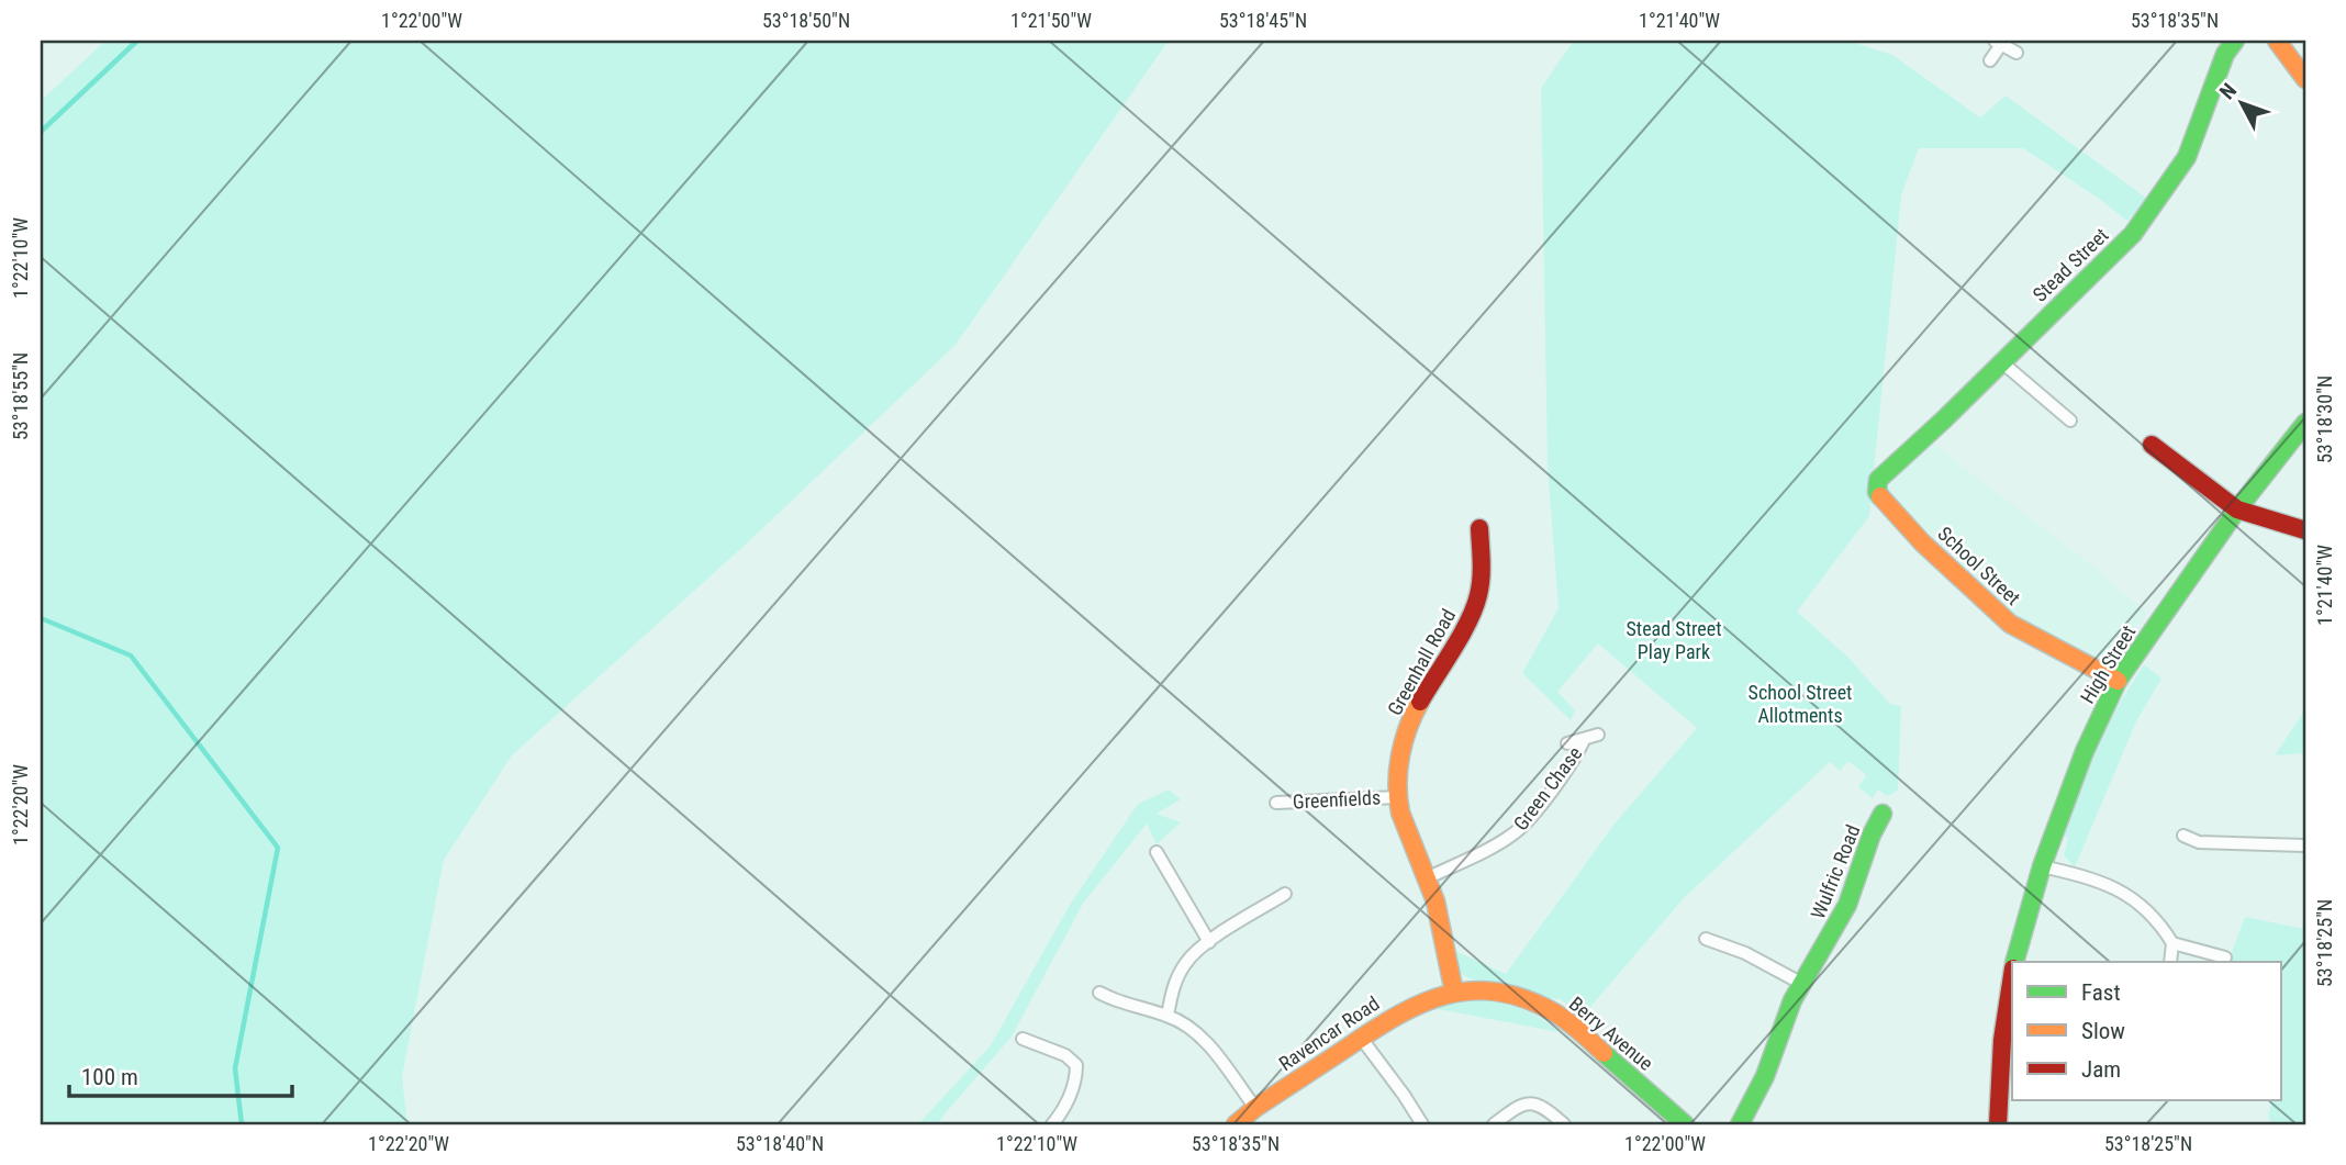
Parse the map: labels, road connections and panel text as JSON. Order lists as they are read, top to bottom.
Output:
{
  "streets": {
    "street": [
      "Stead Street",
      "School Street",
      "Greenhall Road",
      "High Street",
      "Green Chase",
      "Greenfields",
      "Wulfric Road",
      "Ravencar Road",
      "Berry Avenue"
    ]
  },
  "crossings": [
    ["Stead Street", "School Street"],
    ["School Street", "High Street"],
    ["Greenhall Road", "Green Chase"],
    ["Greenhall Road", "Greenfields"],
    ["Greenhall Road", "Ravencar Road"],
    ["Greenhall Road", "Berry Avenue"],
    ["Ravencar Road", "Berry Avenue"]
  ],
  "parks": ["Stead Street Play Park", "School Street Allotments"],
  "legend": ["Fast", "Slow", "Jam"],
  "scale_bar": "100 m",
  "north": "top left",
  "coordinates": [
    "1°22'00\"W",
    "53°18'50\"N",
    "1°21'50\"W",
    "53°18'45\"N",
    "1°21'40\"W",
    "53°18'35\"N",
    "1°22'10\"W",
    "53°18'55\"N",
    "53°18'30\"N",
    "1°22'20\"W",
    "53°18'25\"N",
    "53°18'40\"N"
  ]
}
